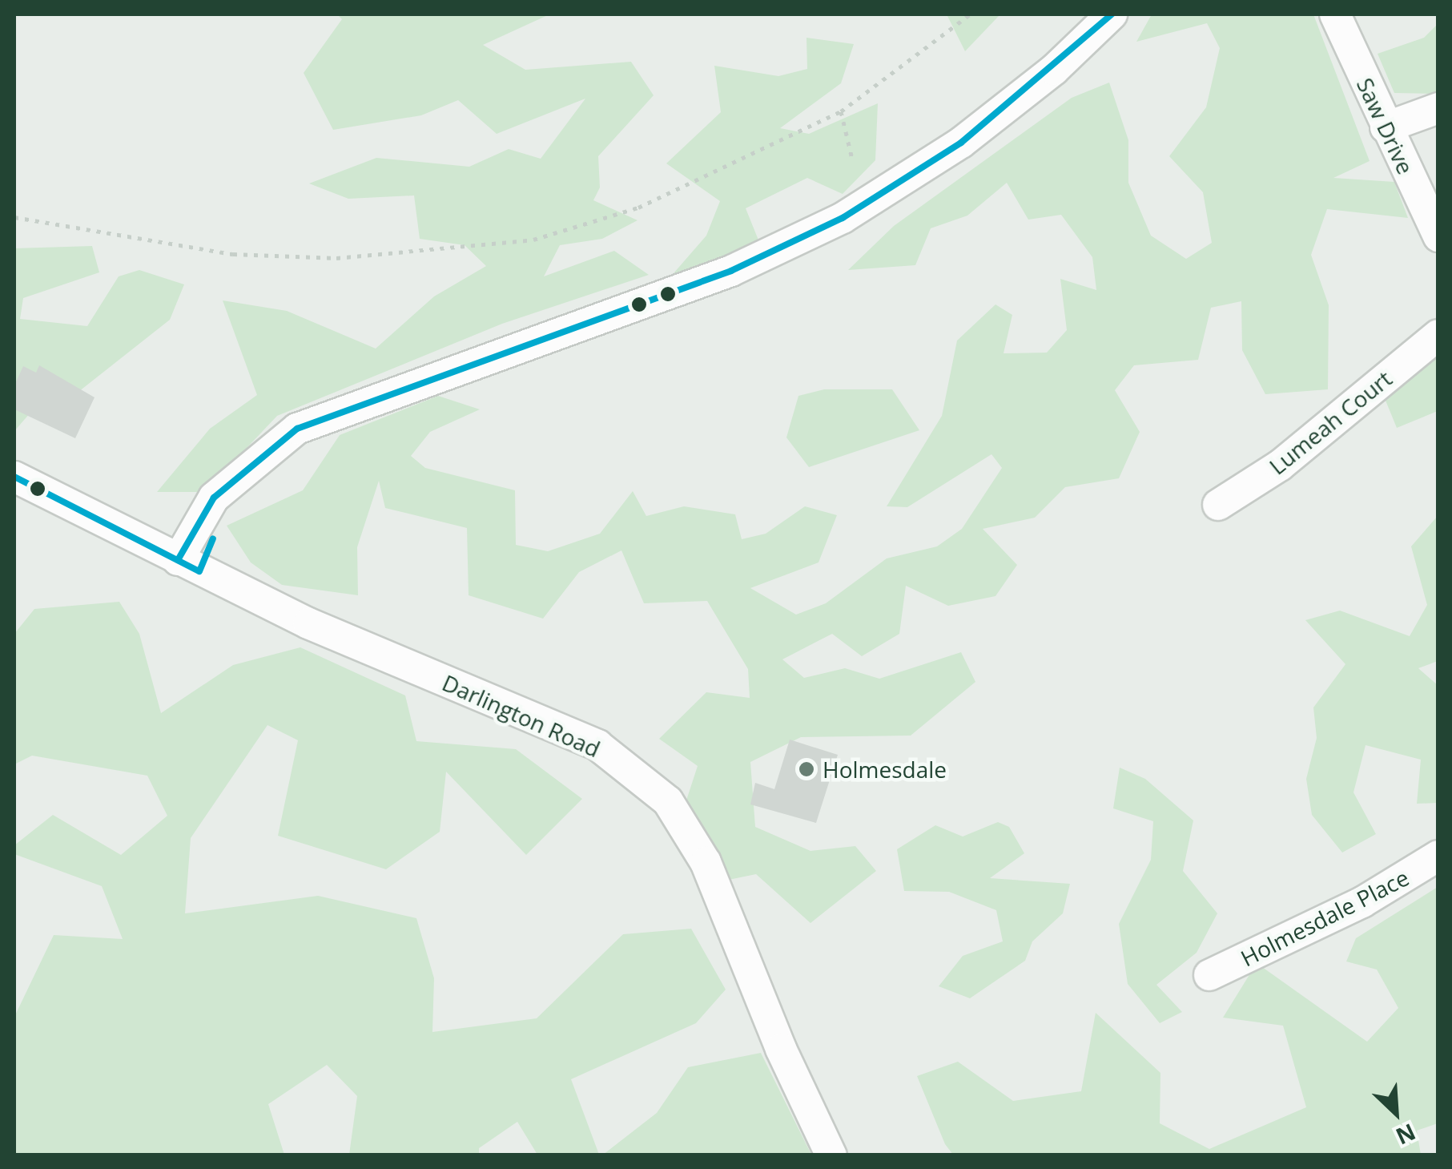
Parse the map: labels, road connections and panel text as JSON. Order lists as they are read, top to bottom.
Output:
{
  "streets": {
    "street": [
      "Saw Drive",
      "Lumeah Court",
      "Darlington Road",
      "Holmesdale Place"
    ]
  },
  "places": ["Holmesdale"],
  "north": "bottom right"
}
